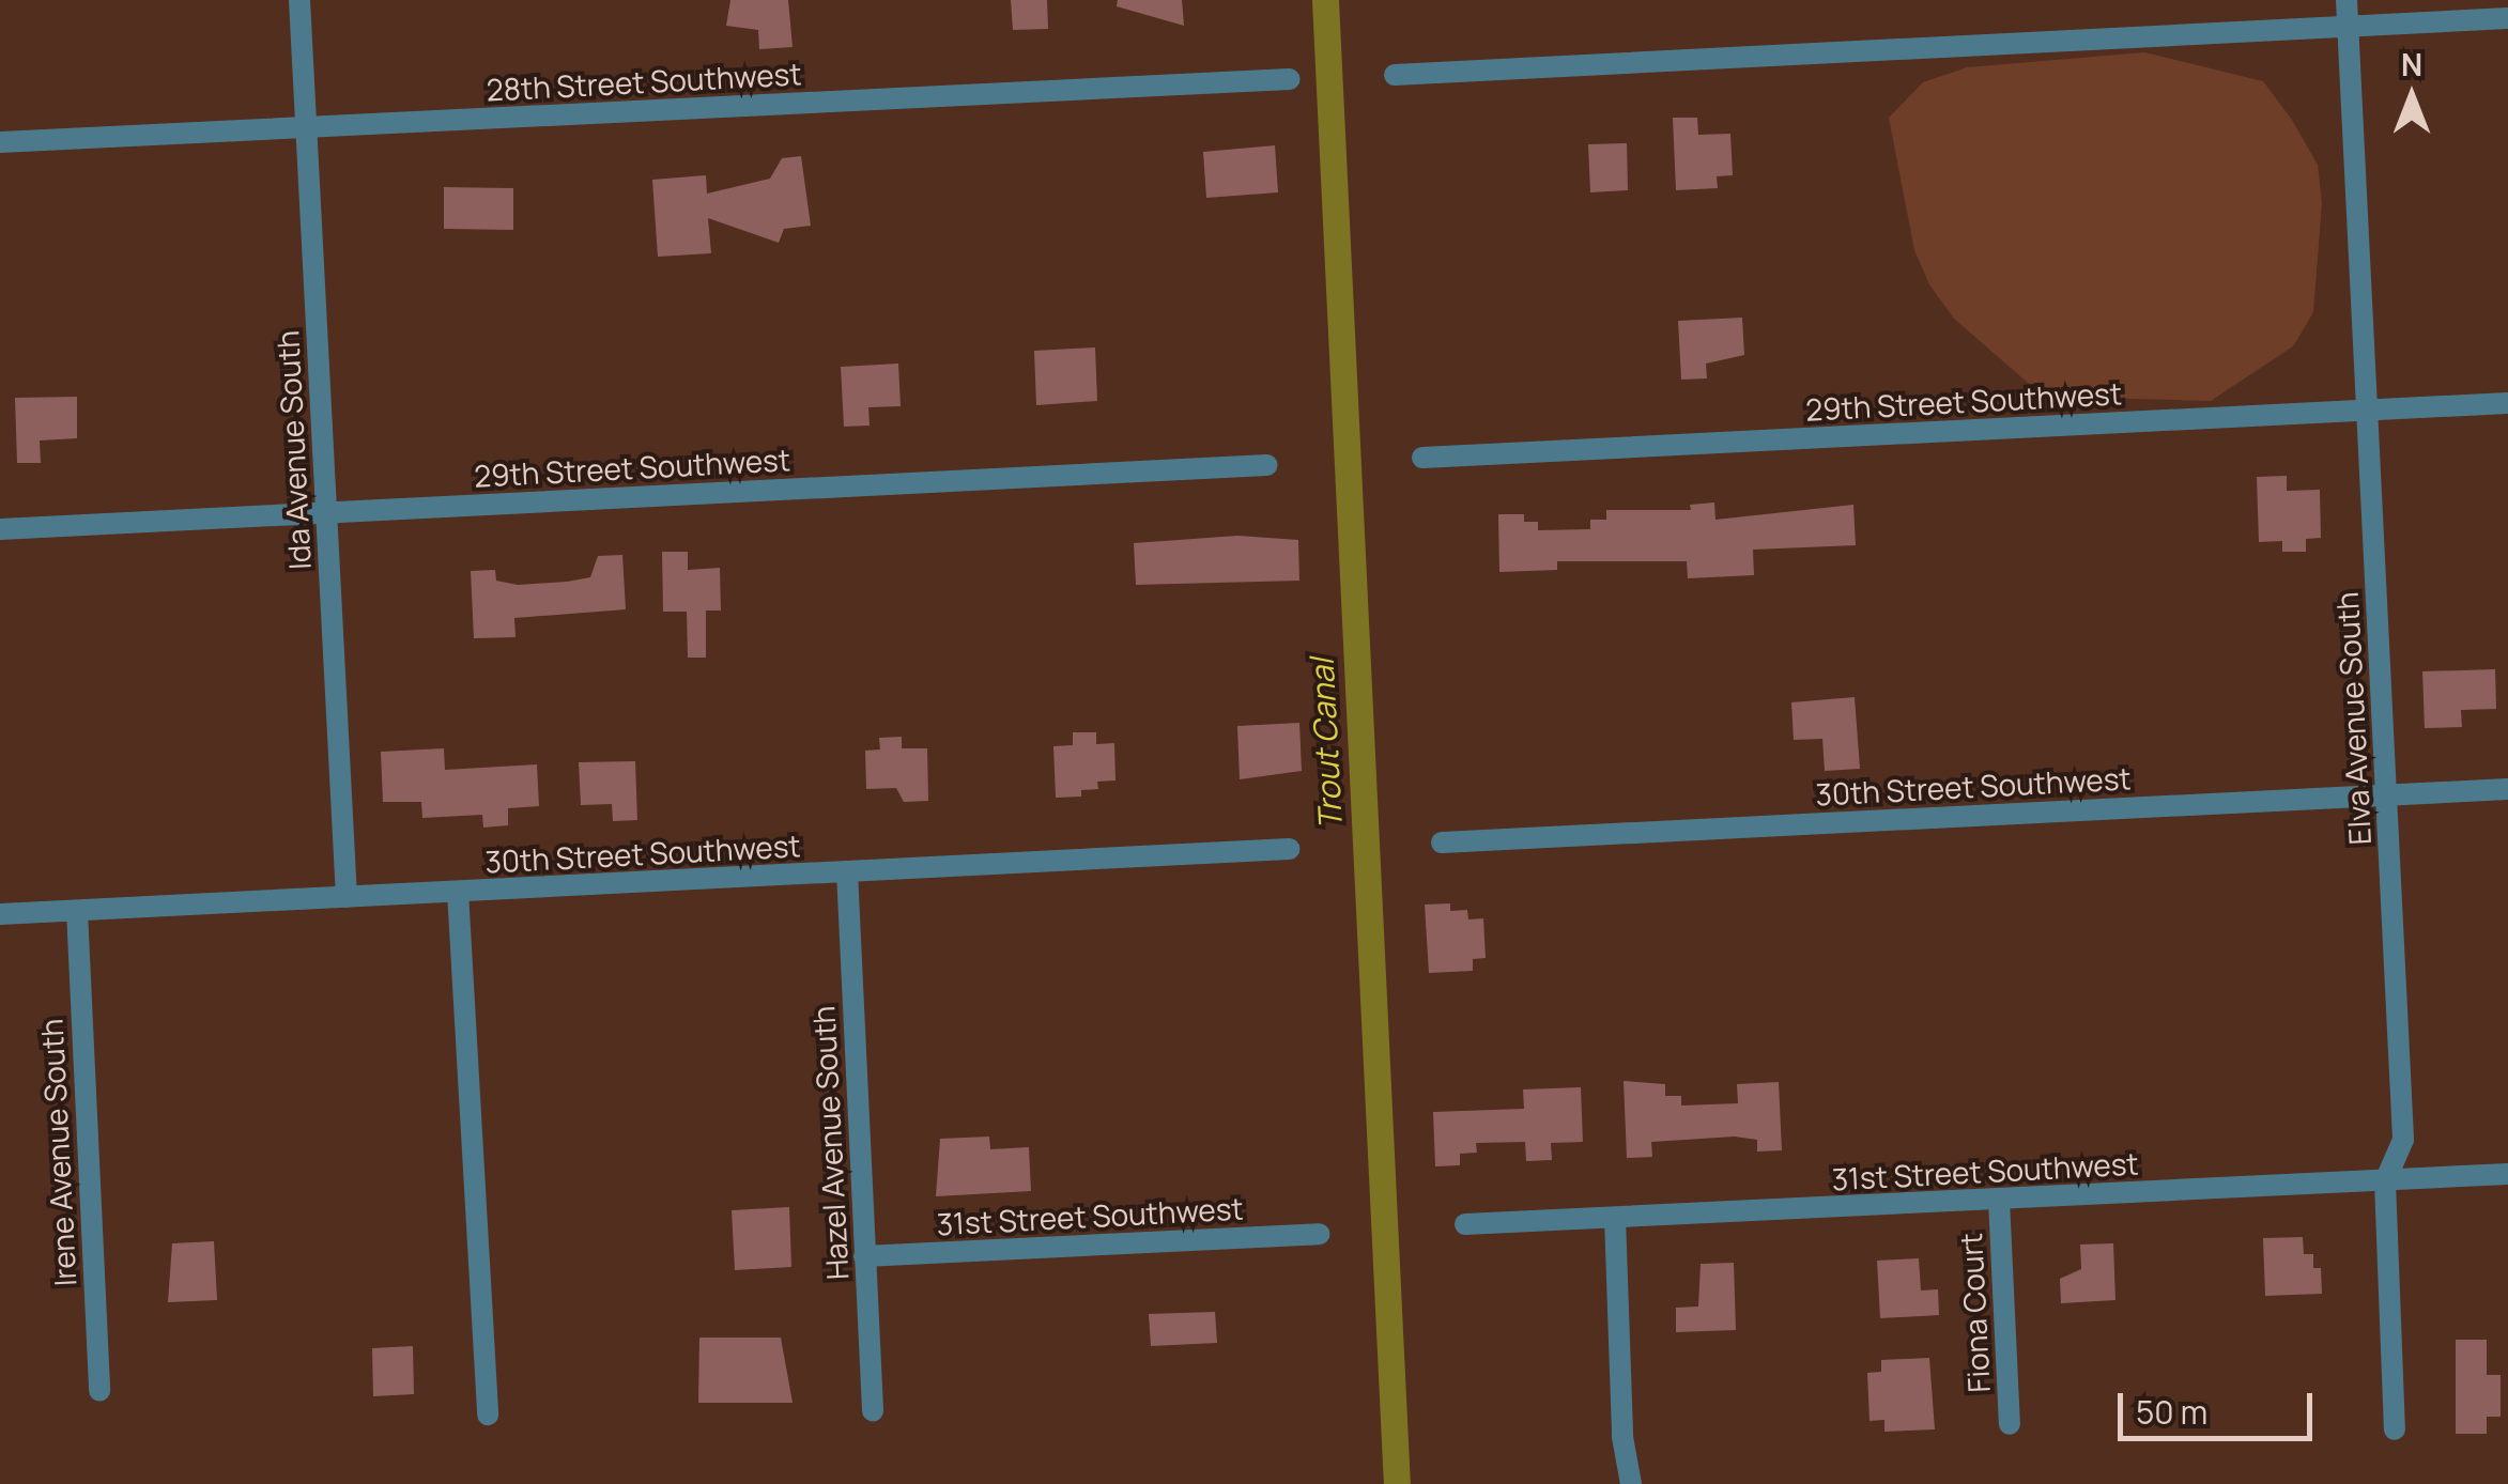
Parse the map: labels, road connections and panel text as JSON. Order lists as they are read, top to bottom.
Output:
{
  "streets": {
    "street": [
      "28th Street Southwest",
      "29th Street Southwest",
      "Ida Avenue South",
      "Elva Avenue South",
      "30th Street Southwest",
      "Hazel Avenue South",
      "Irene Avenue South",
      "31st Street Southwest",
      "Fiona Court"
    ]
  },
  "crossings": [
    ["28th Street Southwest", "Ida Avenue South"],
    ["29th Street Southwest", "Ida Avenue South"],
    ["29th Street Southwest", "Elva Avenue South"],
    ["Ida Avenue South", "30th Street Southwest"],
    ["Elva Avenue South", "30th Street Southwest"],
    ["Elva Avenue South", "31st Street Southwest"],
    ["30th Street Southwest", "Hazel Avenue South"],
    ["30th Street Southwest", "Irene Avenue South"],
    ["Hazel Avenue South", "31st Street Southwest"],
    ["31st Street Southwest", "Fiona Court"]
  ],
  "water": ["Trout Canal"],
  "scale_bar": "50 m",
  "north": "top"
}
